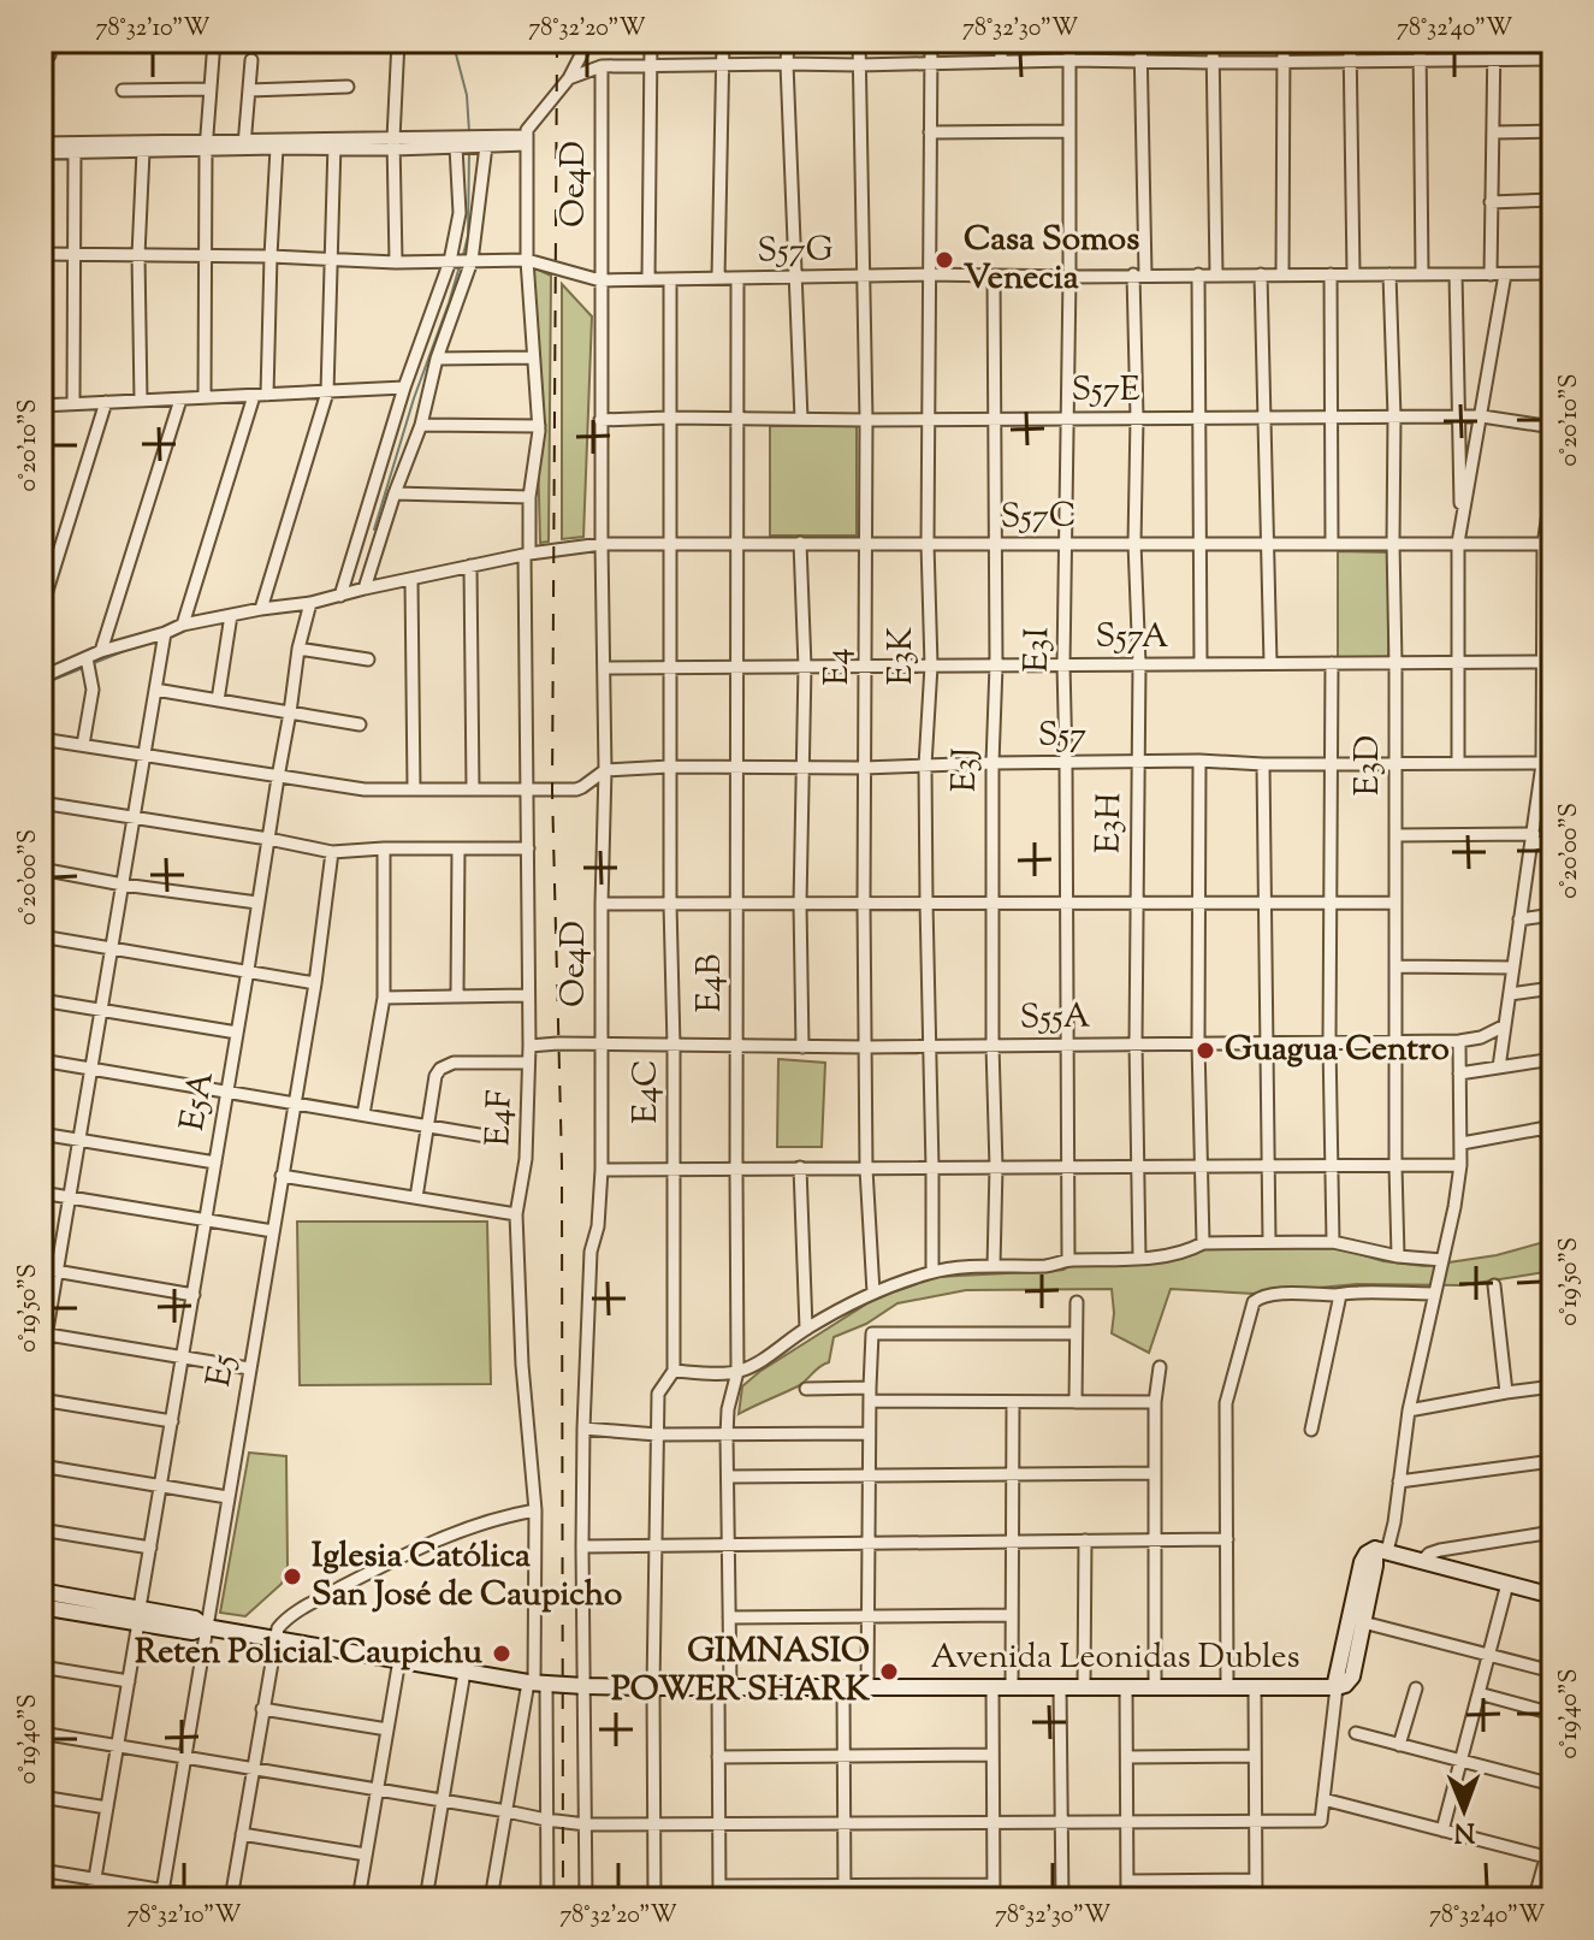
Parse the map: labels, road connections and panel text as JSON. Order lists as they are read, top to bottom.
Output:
{
  "streets": {
    "main road": ["Avenida Leonidas Dubles"],
    "street": [
      "Oe4D",
      "S57G",
      "S57E",
      "S57C",
      "S57A",
      "E3I",
      "E3K",
      "E4",
      "S57",
      "E3D",
      "E3J",
      "E3H",
      "E4B",
      "S55A",
      "E4C",
      "E5A",
      "E4F",
      "E5"
    ]
  },
  "crossings": [
    ["Oe4D", "S57G"],
    ["Oe4D", "S57E"],
    ["Oe4D", "S57C"],
    ["Oe4D", "S57A"],
    ["Oe4D", "S57"],
    ["Oe4D", "S55A"],
    ["Oe4D", "Avenida Leonidas Dubles"],
    ["S57G", "E3I"],
    ["S57G", "E3K"],
    ["S57G", "E4"],
    ["S57G", "E3D"],
    ["S57G", "E3J"],
    ["S57G", "E3H"],
    ["S57G", "E4B"],
    ["S57G", "E4C"],
    ["S57G", "E4F"],
    ["S57E", "E3I"],
    ["S57E", "E3K"],
    ["S57E", "E4"],
    ["S57E", "E3D"],
    ["S57E", "E3J"],
    ["S57E", "E3H"],
    ["S57E", "E4B"],
    ["S57E", "E4C"],
    ["S57C", "E3I"],
    ["S57C", "E3K"],
    ["S57C", "E4"],
    ["S57C", "E3D"],
    ["S57C", "E3J"],
    ["S57C", "E3H"],
    ["S57C", "E4B"],
    ["S57C", "E4C"],
    ["S57C", "E5A"],
    ["S57C", "E4F"],
    ["S57A", "E3I"],
    ["S57A", "E3K"],
    ["S57A", "E4"],
    ["S57A", "E3D"],
    ["S57A", "E3J"],
    ["S57A", "E3H"],
    ["S57A", "E4B"],
    ["S57A", "E4C"],
    ["E3I", "S57"],
    ["E3I", "S55A"],
    ["E3K", "S57"],
    ["E3K", "S55A"],
    ["E4", "S57"],
    ["E4", "S55A"],
    ["S57", "E3D"],
    ["S57", "E3J"],
    ["S57", "E3H"],
    ["S57", "E4B"],
    ["S57", "E4C"],
    ["E3D", "S55A"],
    ["E3J", "S55A"],
    ["E3H", "S55A"],
    ["E4B", "S55A"],
    ["E4B", "Avenida Leonidas Dubles"],
    ["S55A", "E4C"],
    ["S55A", "E4F"],
    ["E4C", "Avenida Leonidas Dubles"],
    ["E5A", "Avenida Leonidas Dubles"],
    ["E4F", "Avenida Leonidas Dubles"],
    ["E5", "Avenida Leonidas Dubles"]
  ],
  "places": [
    "Casa Somos Venecia",
    "Guagua Centro",
    "Iglesia Católica San José de Caupicho",
    "Reten Policial Caupichu",
    "GIMNASIO POWER SHARK"
  ],
  "north": "bottom",
  "coordinates": [
    "78°32'10\"W",
    "78°32'20\"W",
    "78°32'30\"W",
    "78°32'40\"W",
    "0°20'10\"S",
    "0°20'00\"S",
    "0°19'50\"S",
    "0°19'40\"S"
  ]
}
